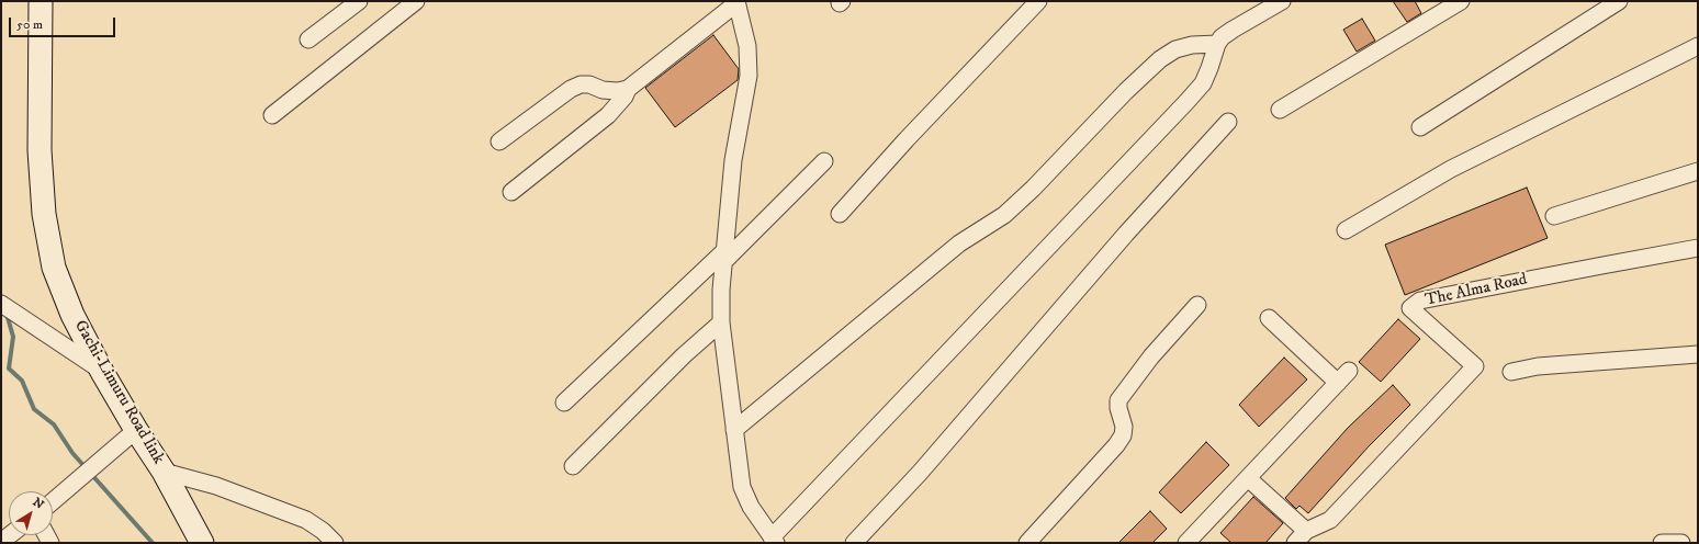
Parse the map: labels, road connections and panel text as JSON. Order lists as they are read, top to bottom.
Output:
{
  "streets": {
    "main road": ["Gachi-Limuru Road link"],
    "street": ["The Alma Road"]
  },
  "scale_bar": "50 m",
  "north": "top right"
}
